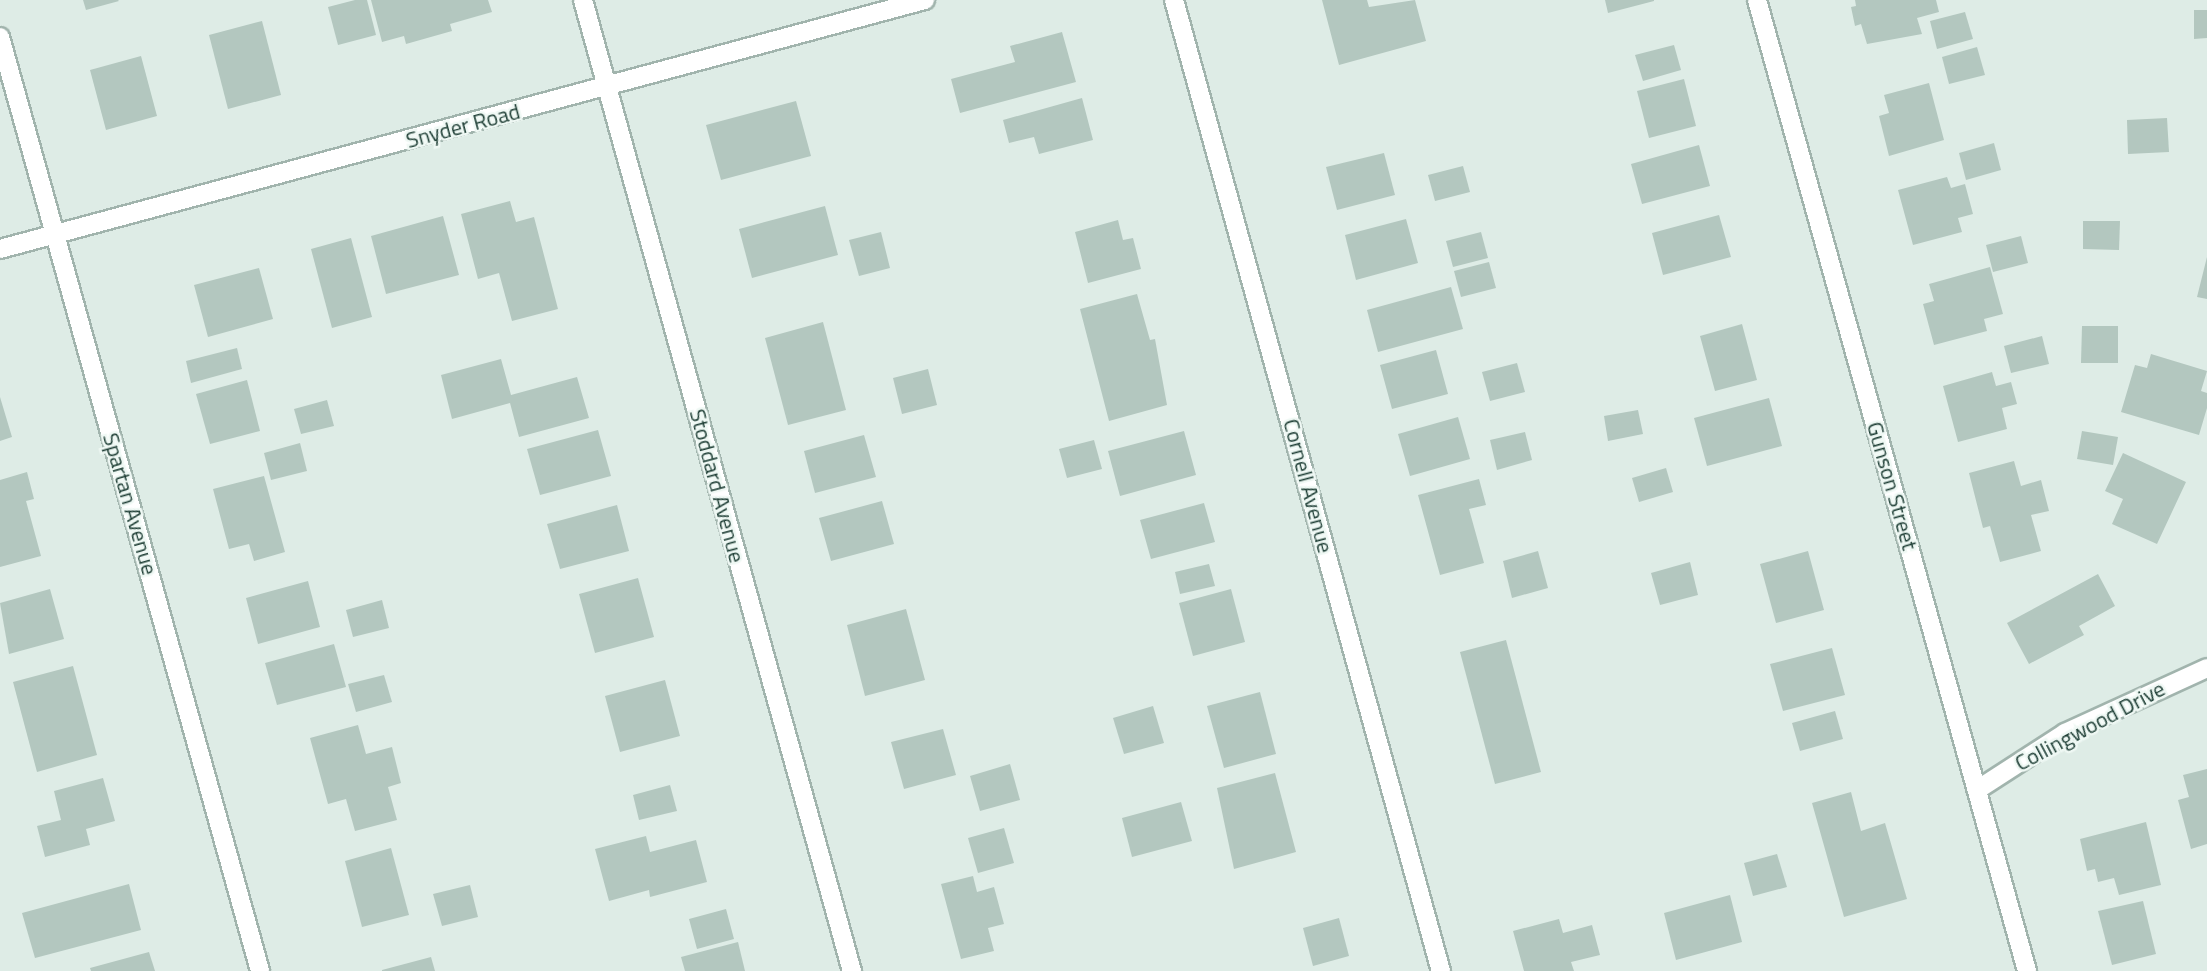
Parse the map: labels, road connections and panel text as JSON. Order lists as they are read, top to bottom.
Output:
{
  "streets": {
    "street": [
      "Snyder Road",
      "Stoddard Avenue",
      "Cornell Avenue",
      "Gunson Street",
      "Spartan Avenue",
      "Collingwood Drive"
    ]
  },
  "crossings": [
    ["Snyder Road", "Stoddard Avenue"],
    ["Snyder Road", "Spartan Avenue"],
    ["Gunson Street", "Collingwood Drive"]
  ]
}
